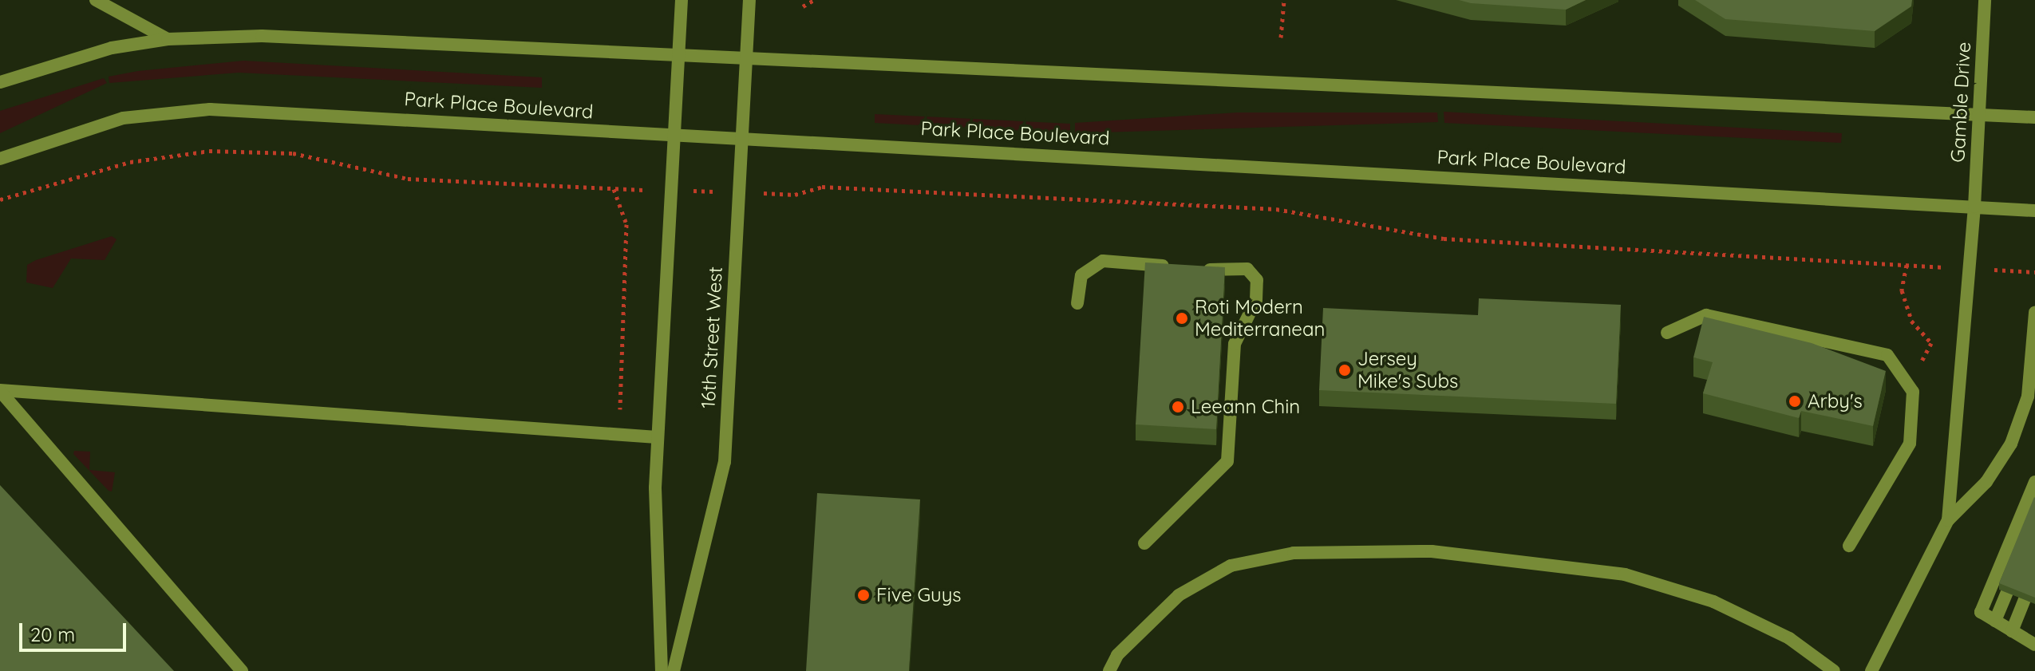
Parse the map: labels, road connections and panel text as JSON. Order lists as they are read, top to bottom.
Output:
{
  "streets": {
    "street": ["Gamble Drive", "Park Place Boulevard", "16th Street West"]
  },
  "crossings": [
    ["Gamble Drive", "Park Place Boulevard"],
    ["Park Place Boulevard", "16th Street West"]
  ],
  "places": [
    "Roti Modern Mediterranean",
    "Jersey Mike's Subs",
    "Arby's",
    "Leeann Chin",
    "Five Guys"
  ],
  "scale_bar": "20 m"
}
